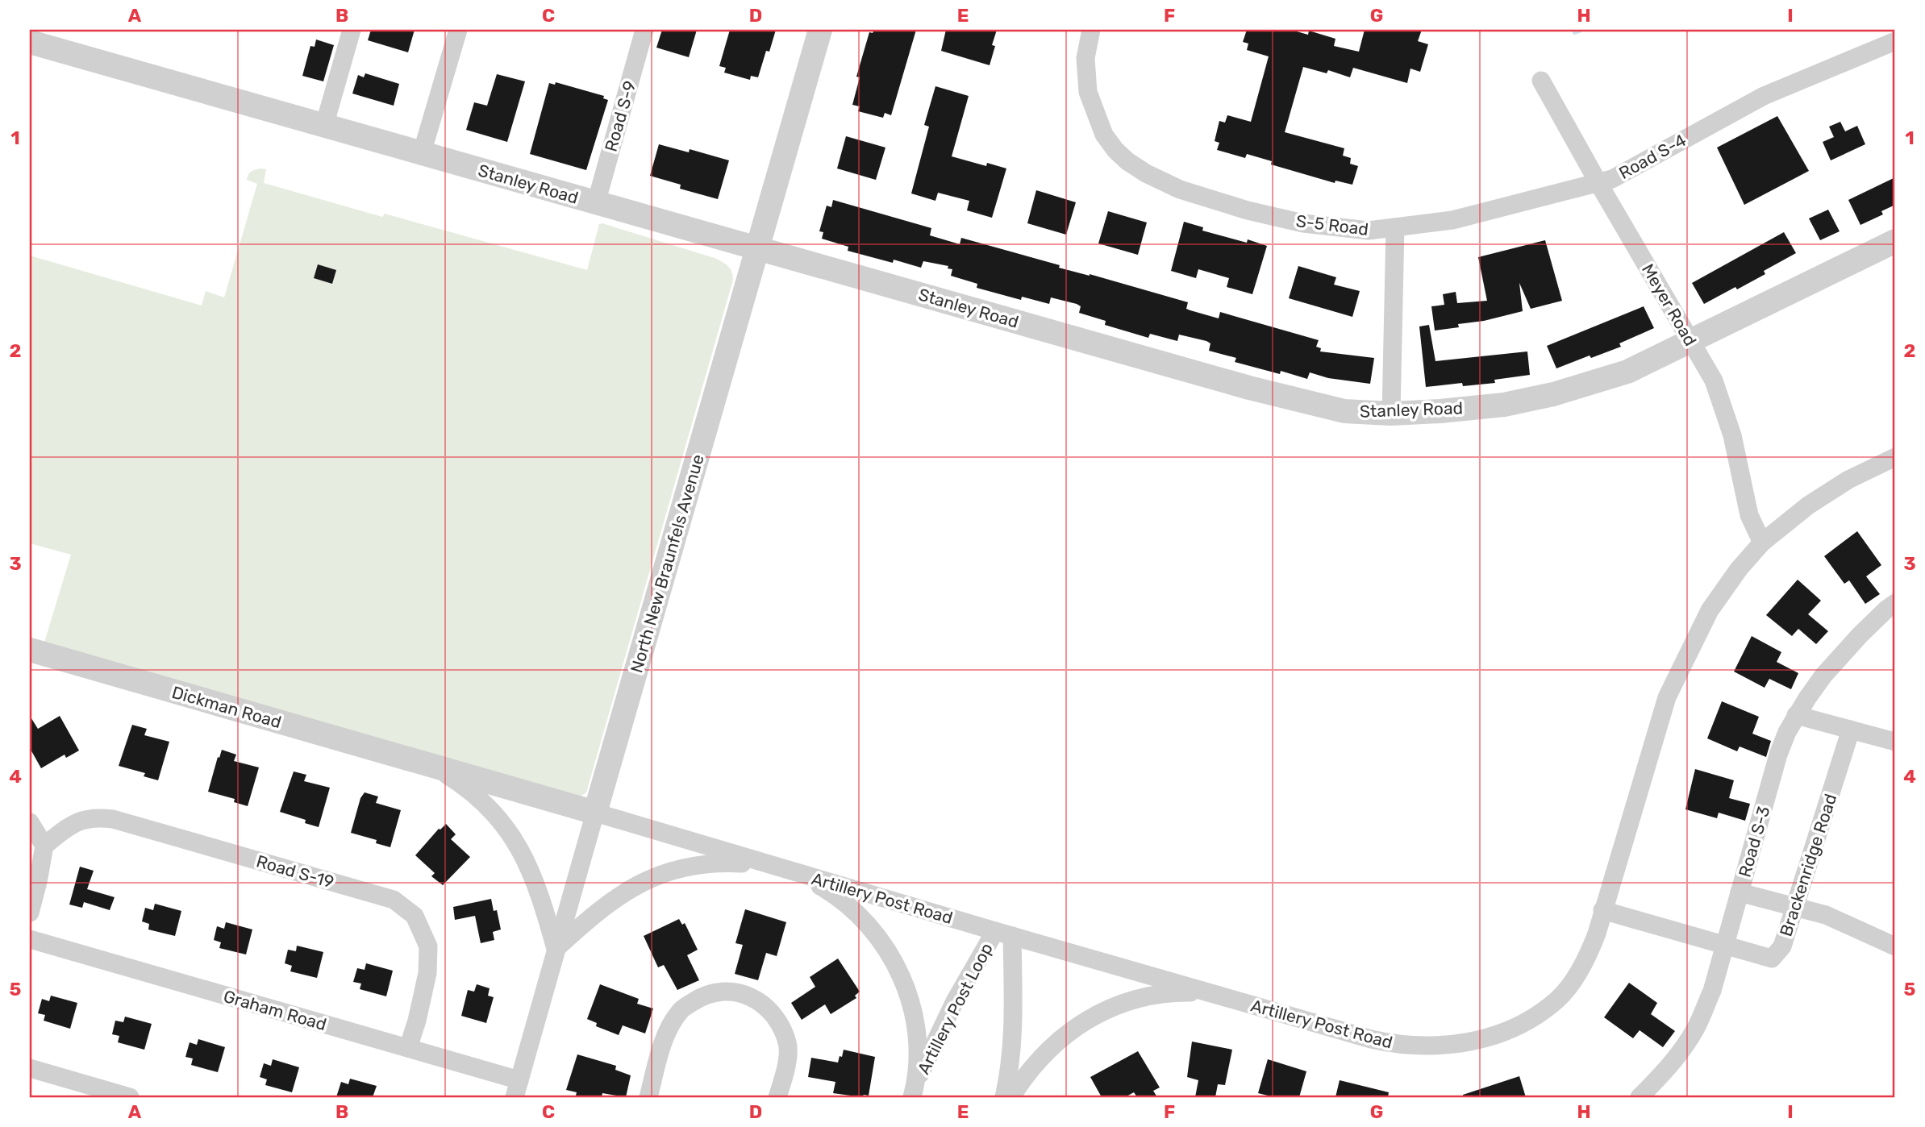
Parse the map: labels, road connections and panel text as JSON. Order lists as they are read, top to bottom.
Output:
{
  "streets": {
    "street": [
      "Road S-9",
      "Road S-4",
      "Stanley Road",
      "S-5 Road",
      "Meyer Road",
      "North New Braunfels Avenue",
      "Dickman Road",
      "Road S-3",
      "Brackenridge Road",
      "Road S-19",
      "Artillery Post Road",
      "Artillery Post Loop",
      "Graham Road"
    ]
  },
  "crossings": [
    ["Road S-9", "Stanley Road"],
    ["Road S-4", "S-5 Road"],
    ["Road S-4", "Meyer Road"],
    ["Stanley Road", "Meyer Road"],
    ["Stanley Road", "North New Braunfels Avenue"],
    ["Meyer Road", "Artillery Post Road"],
    ["North New Braunfels Avenue", "Dickman Road"],
    ["North New Braunfels Avenue", "Artillery Post Road"],
    ["North New Braunfels Avenue", "Graham Road"],
    ["Dickman Road", "Artillery Post Road"],
    ["Road S-3", "Brackenridge Road"],
    ["Brackenridge Road", "Artillery Post Road"],
    ["Road S-19", "Graham Road"],
    ["Artillery Post Road", "Artillery Post Loop"]
  ],
  "grid": {
    "columns": [
      "A",
      "B",
      "C",
      "D",
      "E",
      "F",
      "G",
      "H",
      "I"
    ],
    "rows": [
      "1",
      "2",
      "3",
      "4",
      "5"
    ]
  }
}
